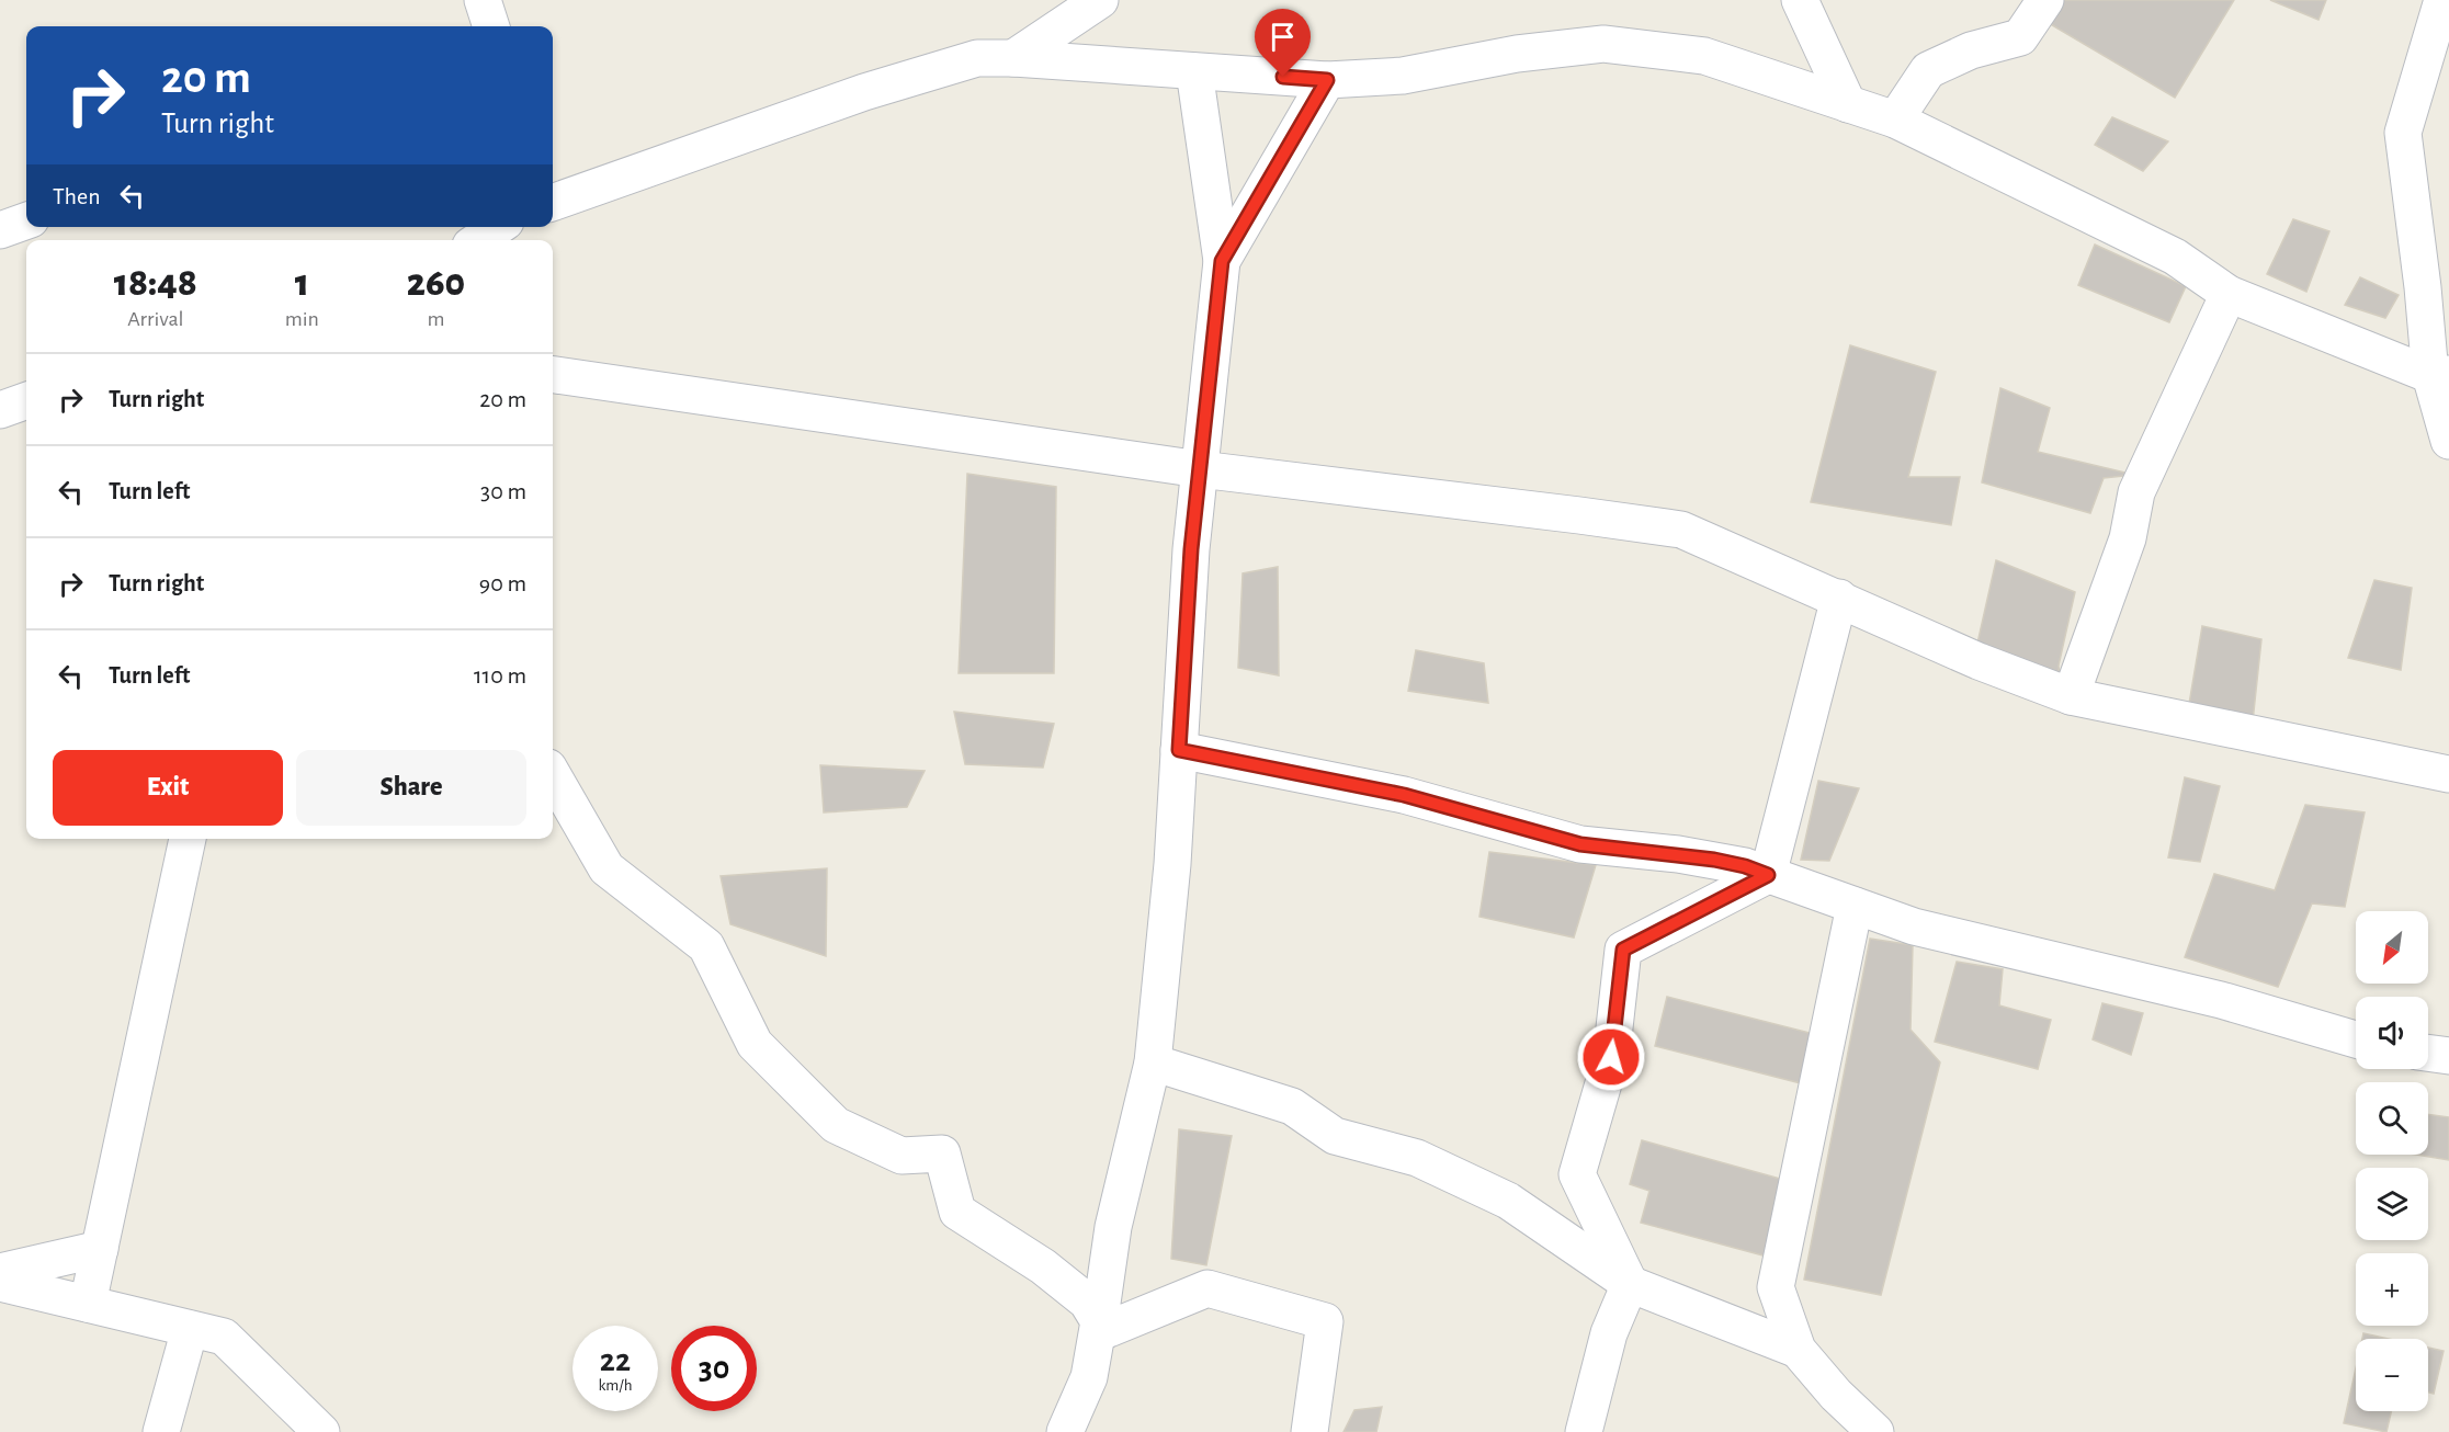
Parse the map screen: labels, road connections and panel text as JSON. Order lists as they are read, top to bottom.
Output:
{
  "north": "bottom left",
  "page": {
    "turn": ["20 m", "Turn right"],
    "then": "Then",
    "eta": [
      "18:48",
      "Arrival",
      "1",
      "min",
      "260",
      "m"
    ],
    "list": [
      {
        "name": "Turn right",
        "value": "20 m"
      },
      {
        "name": "Turn left",
        "value": "30 m"
      },
      {
        "name": "Turn right",
        "value": "90 m"
      },
      {
        "name": "Turn left",
        "value": "110 m"
      }
    ],
    "buttons": ["Exit", "Share"],
    "map_buttons": ["+", "−"],
    "speed": "22 km/h",
    "limit": "30"
  }
}
